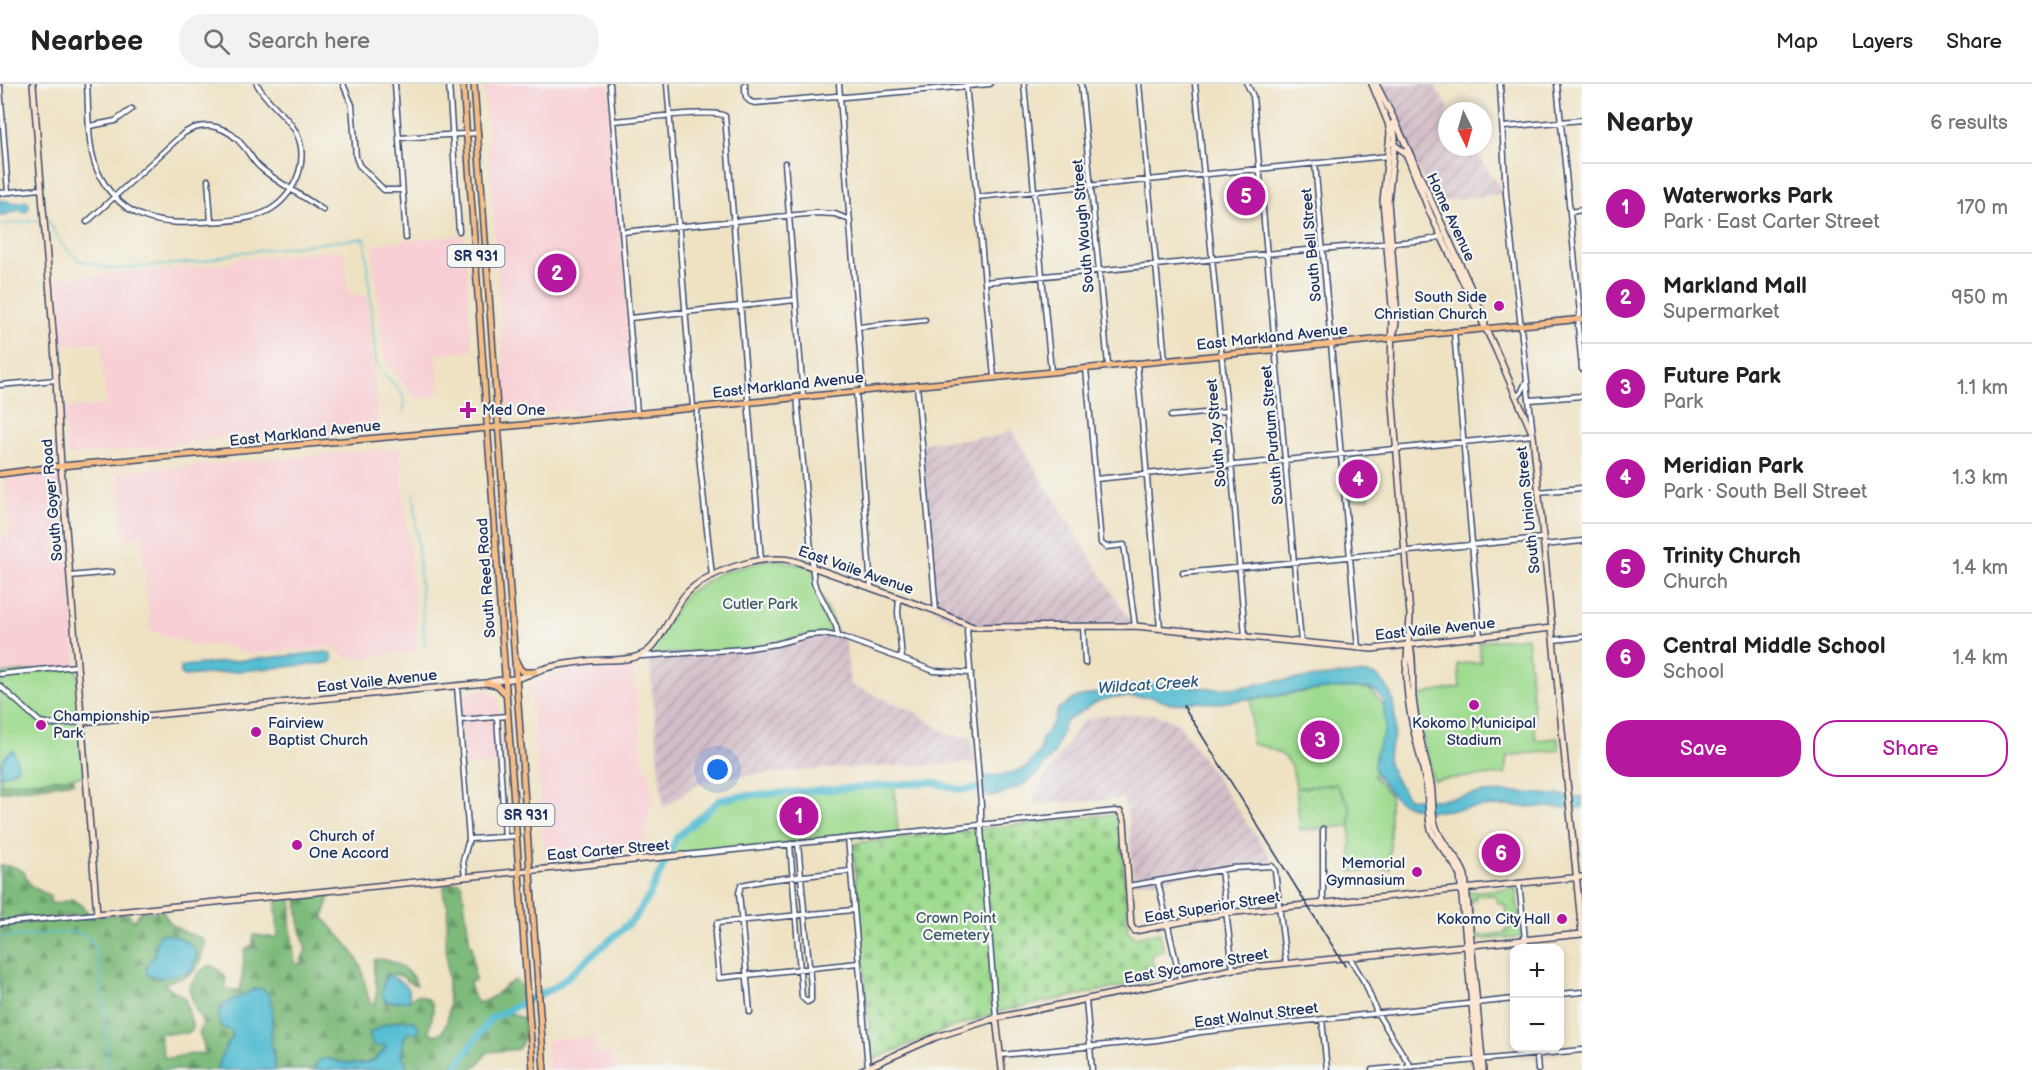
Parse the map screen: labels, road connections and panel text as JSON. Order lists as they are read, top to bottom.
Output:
{
  "streets": {
    "main road": ["SR 931", "East Markland Avenue", "South Reed Road"],
    "street": [
      "Home Avenue",
      "South Waugh Street",
      "South Bell Street",
      "South Jay Street",
      "South Purdum Street",
      "South Goyer Road",
      "South Union Street",
      "East Vaile Avenue",
      "East Carter Street",
      "East Superior Street",
      "East Sycamore Street",
      "East Walnut Street"
    ]
  },
  "crossings": [
    ["Home Avenue", "East Markland Avenue"],
    ["Home Avenue", "South Union Street"],
    ["South Waugh Street", "East Markland Avenue"],
    ["South Bell Street", "East Markland Avenue"],
    ["South Bell Street", "East Vaile Avenue"],
    ["East Markland Avenue", "South Jay Street"],
    ["East Markland Avenue", "South Purdum Street"],
    ["East Markland Avenue", "South Goyer Road"],
    ["East Markland Avenue", "South Union Street"],
    ["East Markland Avenue", "South Reed Road"],
    ["South Jay Street", "East Vaile Avenue"],
    ["South Purdum Street", "East Vaile Avenue"],
    ["South Goyer Road", "East Vaile Avenue"],
    ["South Goyer Road", "East Carter Street"],
    ["South Union Street", "East Vaile Avenue"],
    ["South Union Street", "East Superior Street"],
    ["South Union Street", "East Sycamore Street"],
    ["East Vaile Avenue", "South Reed Road"],
    ["South Reed Road", "East Carter Street"]
  ],
  "water": ["Wildcat Creek"],
  "parks": ["Cutler Park", "Crown Point Cemetery"],
  "places": {
    "other": [
      "South Side Christian Church",
      "Kokomo Municipal Stadium",
      "Championship Park",
      "Fairview Baptist Church",
      "Church of One Accord",
      "Memorial Gymnasium",
      "Kokomo City Hall"
    ],
    "health": ["Med One"]
  },
  "north": "bottom",
  "page": {
    "header": "Nearbee",
    "search": "Search here",
    "nav": ["Map", "Layers", "Share"],
    "heading": ["Nearby", "6 results"],
    "list": [
      {
        "mark": "1",
        "name": "Waterworks Park",
        "note": "Park · East Carter Street",
        "value": "170 m"
      },
      {
        "mark": "2",
        "name": "Markland Mall",
        "note": "Supermarket",
        "value": "950 m"
      },
      {
        "mark": "3",
        "name": "Future Park",
        "note": "Park",
        "value": "1.1 km"
      },
      {
        "mark": "4",
        "name": "Meridian Park",
        "note": "Park · South Bell Street",
        "value": "1.3 km"
      },
      {
        "mark": "5",
        "name": "Trinity Church",
        "note": "Church",
        "value": "1.4 km"
      },
      {
        "mark": "6",
        "name": "Central Middle School",
        "note": "School",
        "value": "1.4 km"
      }
    ],
    "pins": [
      "5",
      "2",
      "4",
      "3",
      "1",
      "6"
    ],
    "buttons": ["Save", "Share"],
    "map_buttons": ["+", "−"]
  }
}
